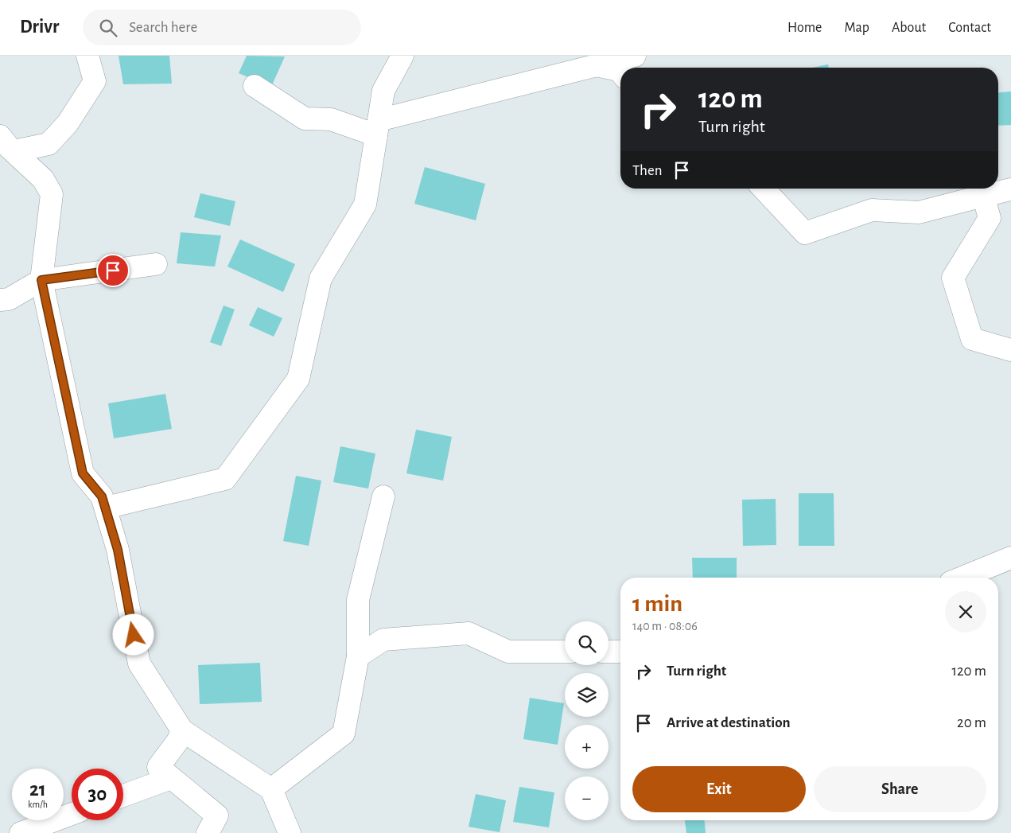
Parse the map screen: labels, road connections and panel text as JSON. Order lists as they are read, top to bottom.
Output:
{
  "page": {
    "header": "Drivr",
    "search": "Search here",
    "nav": [
      "Home",
      "Map",
      "About",
      "Contact"
    ],
    "turn": ["120 m", "Turn right"],
    "then": "Then",
    "heading": ["1 min", "140 m · 08:06"],
    "map_buttons": ["+", "−"],
    "list": [
      {
        "name": "Turn right",
        "value": "120 m"
      },
      {
        "name": "Arrive at destination",
        "value": "20 m"
      }
    ],
    "buttons": ["Exit", "Share"],
    "speed": "21 km/h",
    "limit": "30"
  }
}
